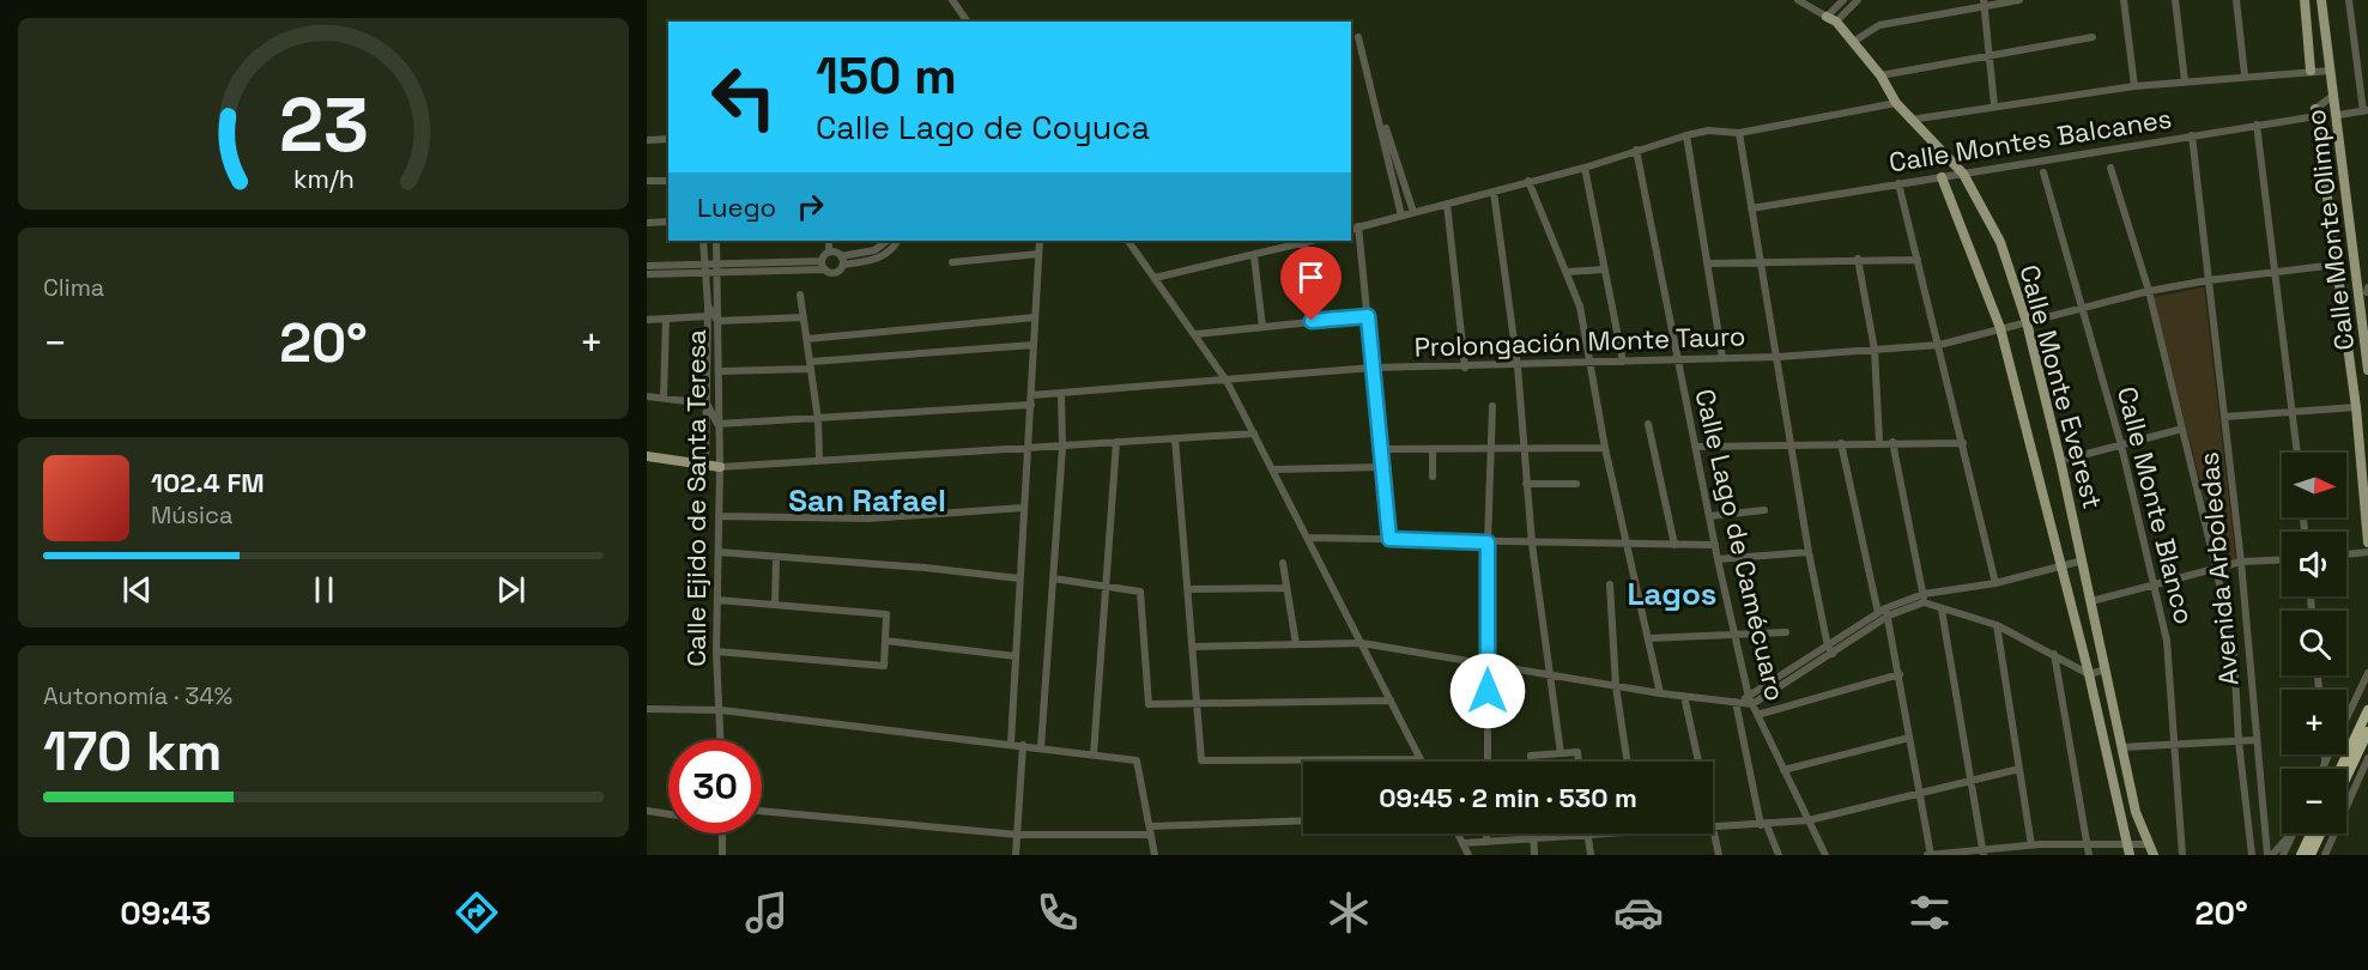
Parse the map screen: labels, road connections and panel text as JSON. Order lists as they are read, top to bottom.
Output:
{
  "streets": {
    "main road": ["Calle Monte Olimpo", "Calle Monte Everest"],
    "street": [
      "Calle Montes Balcanes",
      "Prolongación Monte Tauro",
      "Calle Ejido de Santa Teresa",
      "Calle Monte Blanco",
      "Calle Lago de Camécuaro",
      "Avenida Arboledas"
    ]
  },
  "crossings": [
    ["Calle Montes Balcanes", "Calle Monte Everest"],
    ["Calle Montes Balcanes", "Avenida Arboledas"],
    ["Prolongación Monte Tauro", "Calle Monte Everest"],
    ["Prolongación Monte Tauro", "Calle Monte Blanco"],
    ["Prolongación Monte Tauro", "Calle Lago de Camécuaro"],
    ["Prolongación Monte Tauro", "Avenida Arboledas"]
  ],
  "districts": ["San Rafael", "Lagos"],
  "north": "right",
  "page": {
    "turn": ["150 m", "Calle Lago de Coyuca"],
    "then": "Luego",
    "tile": [
      "Clima",
      ["Autonomía · 34%", "170 km"]
    ],
    "heat": ["−", "20°", "+"],
    "map_buttons": ["+", "−"],
    "song": ["102.4 FM", "Música"],
    "limit": "30",
    "trip": "09:45 · 2 min · 530 m",
    "tabs": ["09:43", "20°"],
    "gauge": ["23", "km/h"]
  }
}
